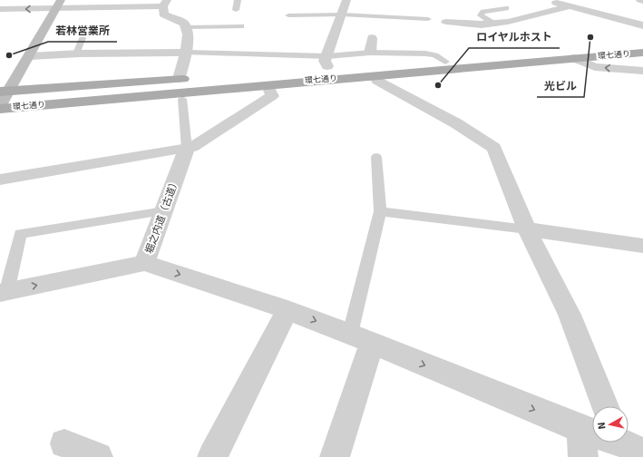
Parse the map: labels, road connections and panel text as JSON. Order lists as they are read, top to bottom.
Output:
{
  "streets": {
    "main road": ["環七通り"],
    "street": ["堀之内道（古道）"]
  },
  "places": ["光ビル", "若林営業所", "ロイヤルホスト"],
  "north": "left"
}
